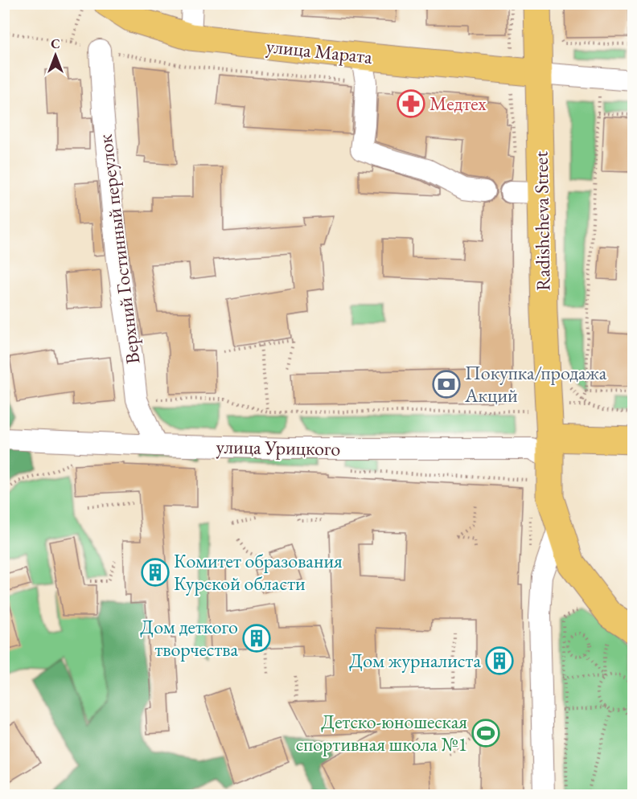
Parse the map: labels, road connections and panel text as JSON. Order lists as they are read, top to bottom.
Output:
{
  "streets": {
    "main road": ["улица Марата", "Radishcheva Street", "улица Урицкого"],
    "street": ["Верхний Гостинный переулок"]
  },
  "crossings": [
    ["улица Марата", "Radishcheva Street"],
    ["Radishcheva Street", "улица Урицкого"],
    ["Верхний Гостинный переулок", "улица Урицкого"]
  ],
  "places": {
    "pharmacy": ["Медтех"],
    "bank": ["Покупка/продажа Акций"],
    "building": ["Комитет образования Курской области", "Дом деткого творчества", "Дом журналиста"],
    "sports": ["Детско-юношеская спортивная школа №1"]
  },
  "north": "top"
}
